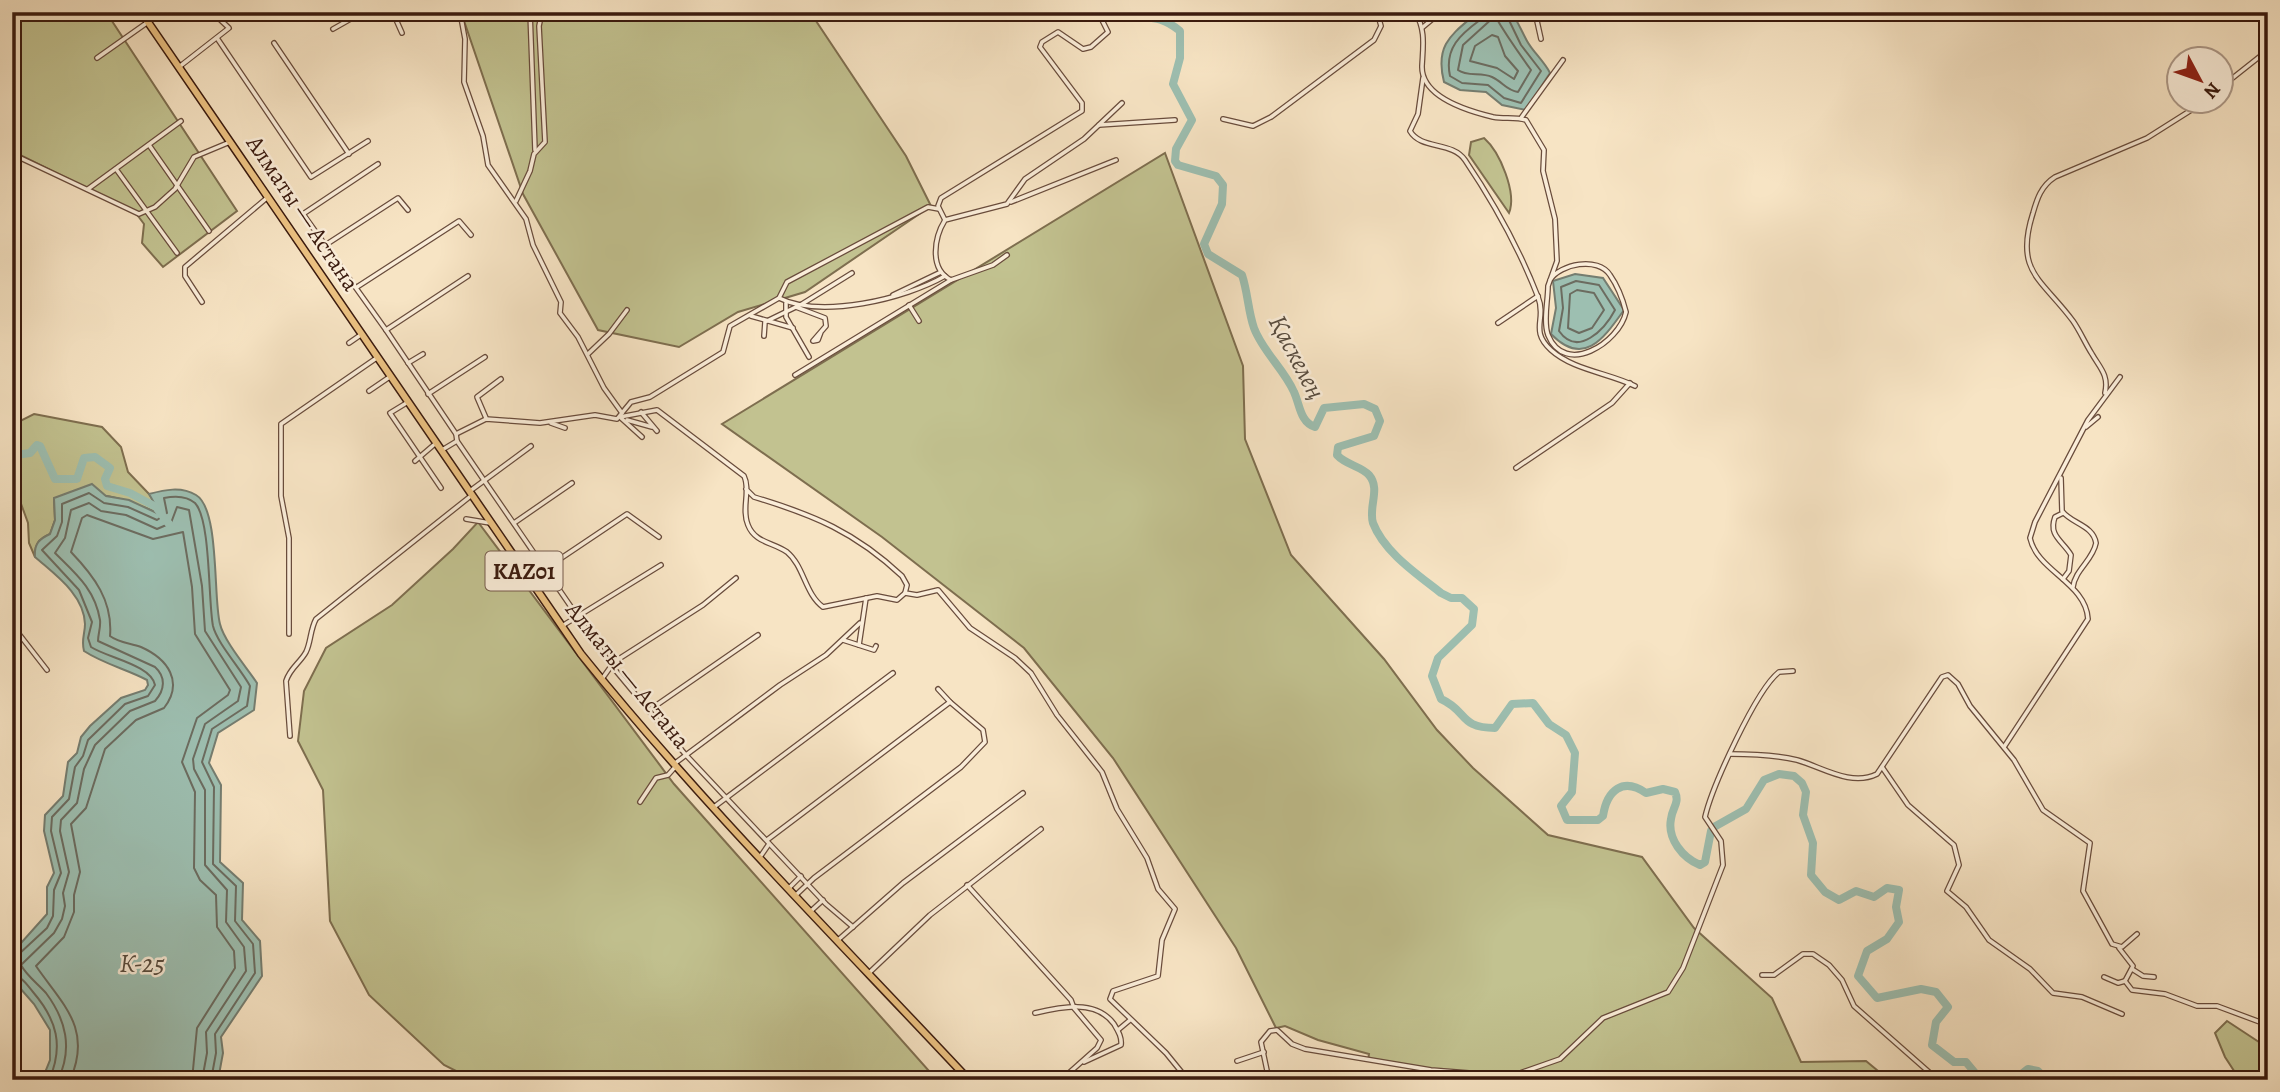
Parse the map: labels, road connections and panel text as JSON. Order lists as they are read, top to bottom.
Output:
{
  "streets": {
    "highway": ["Алматы — Астана", "KАZ01"]
  },
  "water": ["Қаскелең", "К-25"],
  "north": "bottom right"
}
